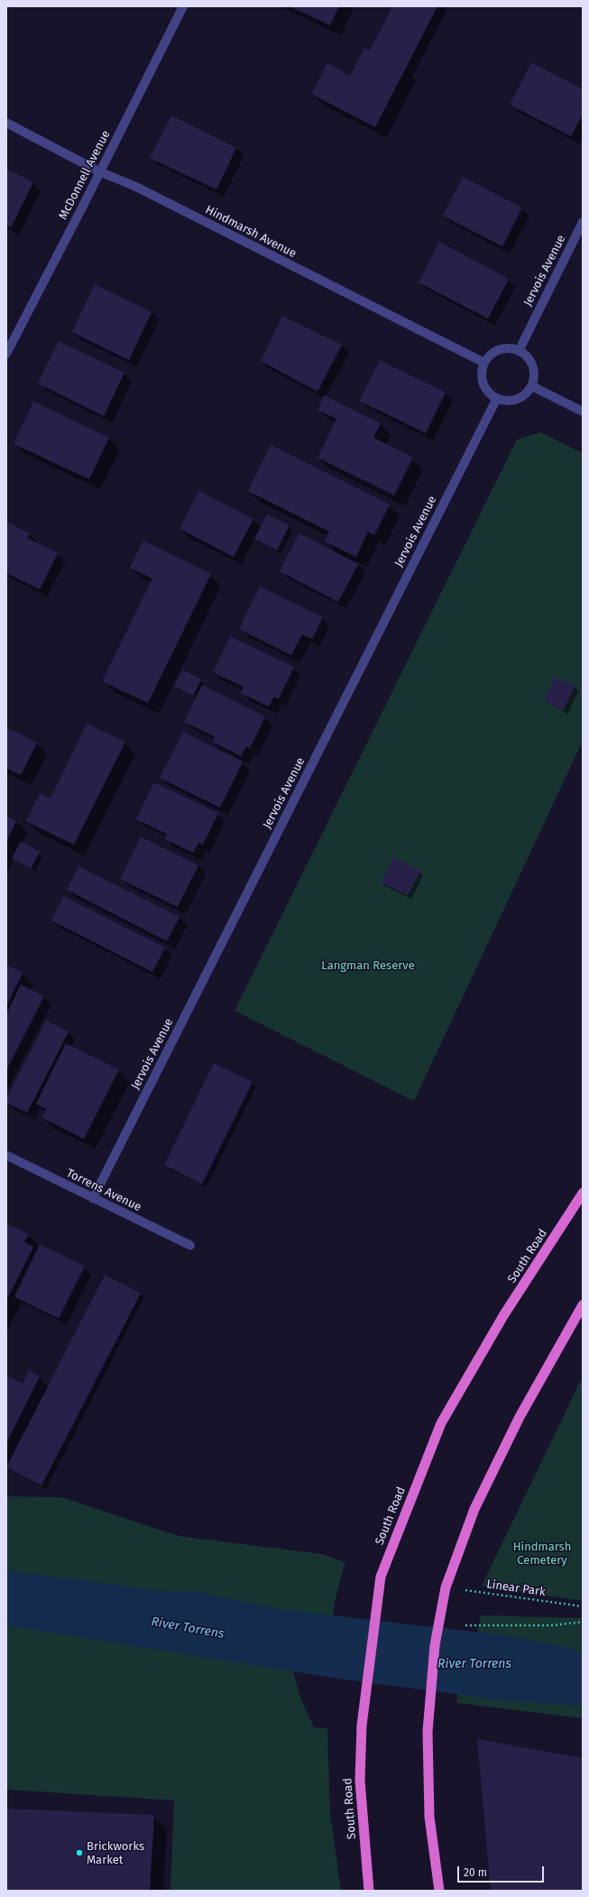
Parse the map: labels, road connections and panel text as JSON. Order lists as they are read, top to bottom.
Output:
{
  "streets": {
    "highway": ["South Road"],
    "street": [
      "McDonnell Avenue",
      "Hindmarsh Avenue",
      "Jervois Avenue",
      "Torrens Avenue"
    ],
    "path": ["Linear Park"]
  },
  "crossings": [
    ["McDonnell Avenue", "Hindmarsh Avenue"],
    ["Hindmarsh Avenue", "Jervois Avenue"],
    ["Jervois Avenue", "Torrens Avenue"]
  ],
  "water": ["River Torrens"],
  "parks": ["Langman Reserve", "Hindmarsh Cemetery"],
  "places": ["Brickworks Market"],
  "scale_bar": "20 m"
}
